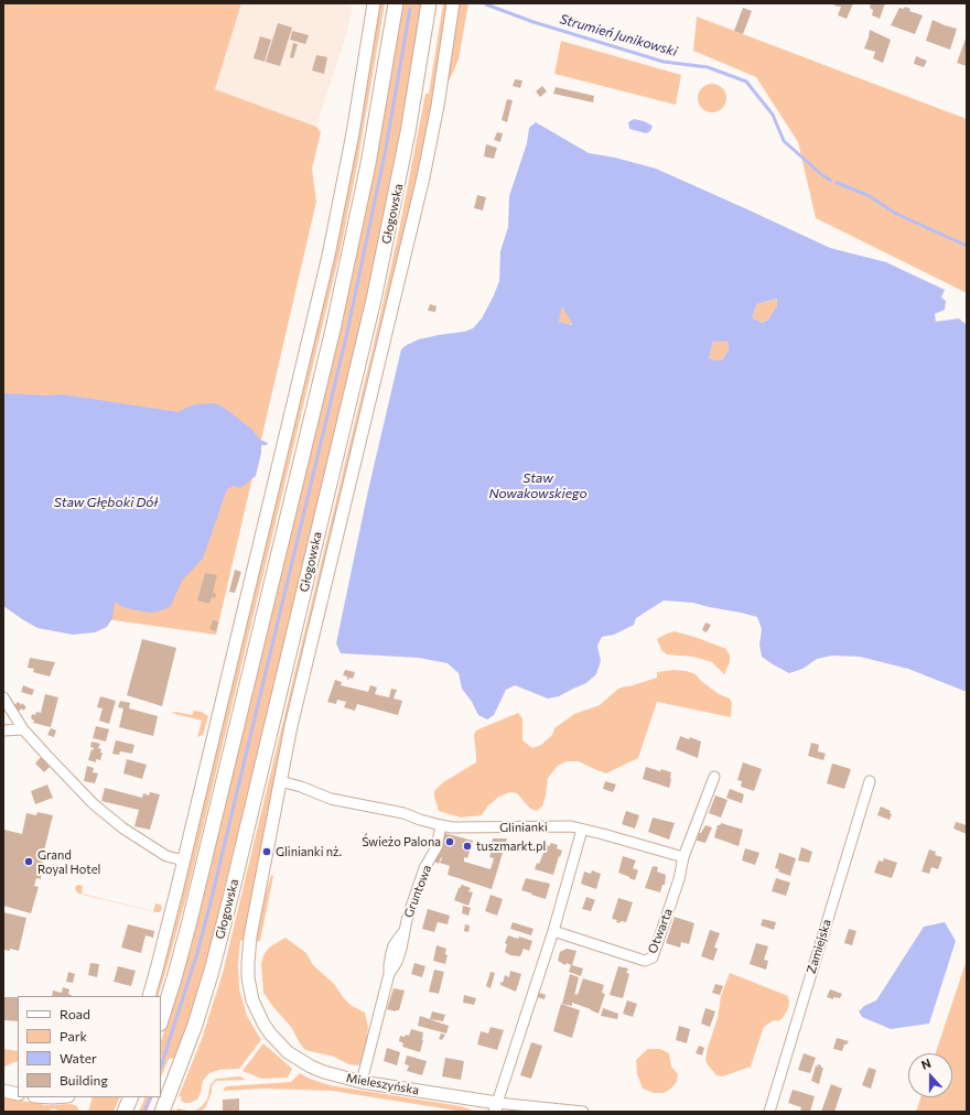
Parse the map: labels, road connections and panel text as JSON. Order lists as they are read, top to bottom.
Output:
{
  "streets": {
    "main road": ["Głogowska"],
    "street": [
      "Glinianki",
      "Gruntowa",
      "Otwarta",
      "Zamiejska",
      "Mieleszyńska"
    ]
  },
  "crossings": [
    ["Głogowska", "Glinianki"],
    ["Głogowska", "Mieleszyńska"],
    ["Glinianki", "Gruntowa"],
    ["Glinianki", "Otwarta"],
    ["Gruntowa", "Mieleszyńska"]
  ],
  "water": ["Strumień Junikowski", "Staw Nowakowskiego", "Staw Głęboki Dół"],
  "places": [
    "Świeżo Palona",
    "tuszmarkt.pl",
    "Glinianki nż.",
    "Grand Royal Hotel"
  ],
  "legend": [
    "Road",
    "Park",
    "Water",
    "Building"
  ],
  "north": "top"
}
